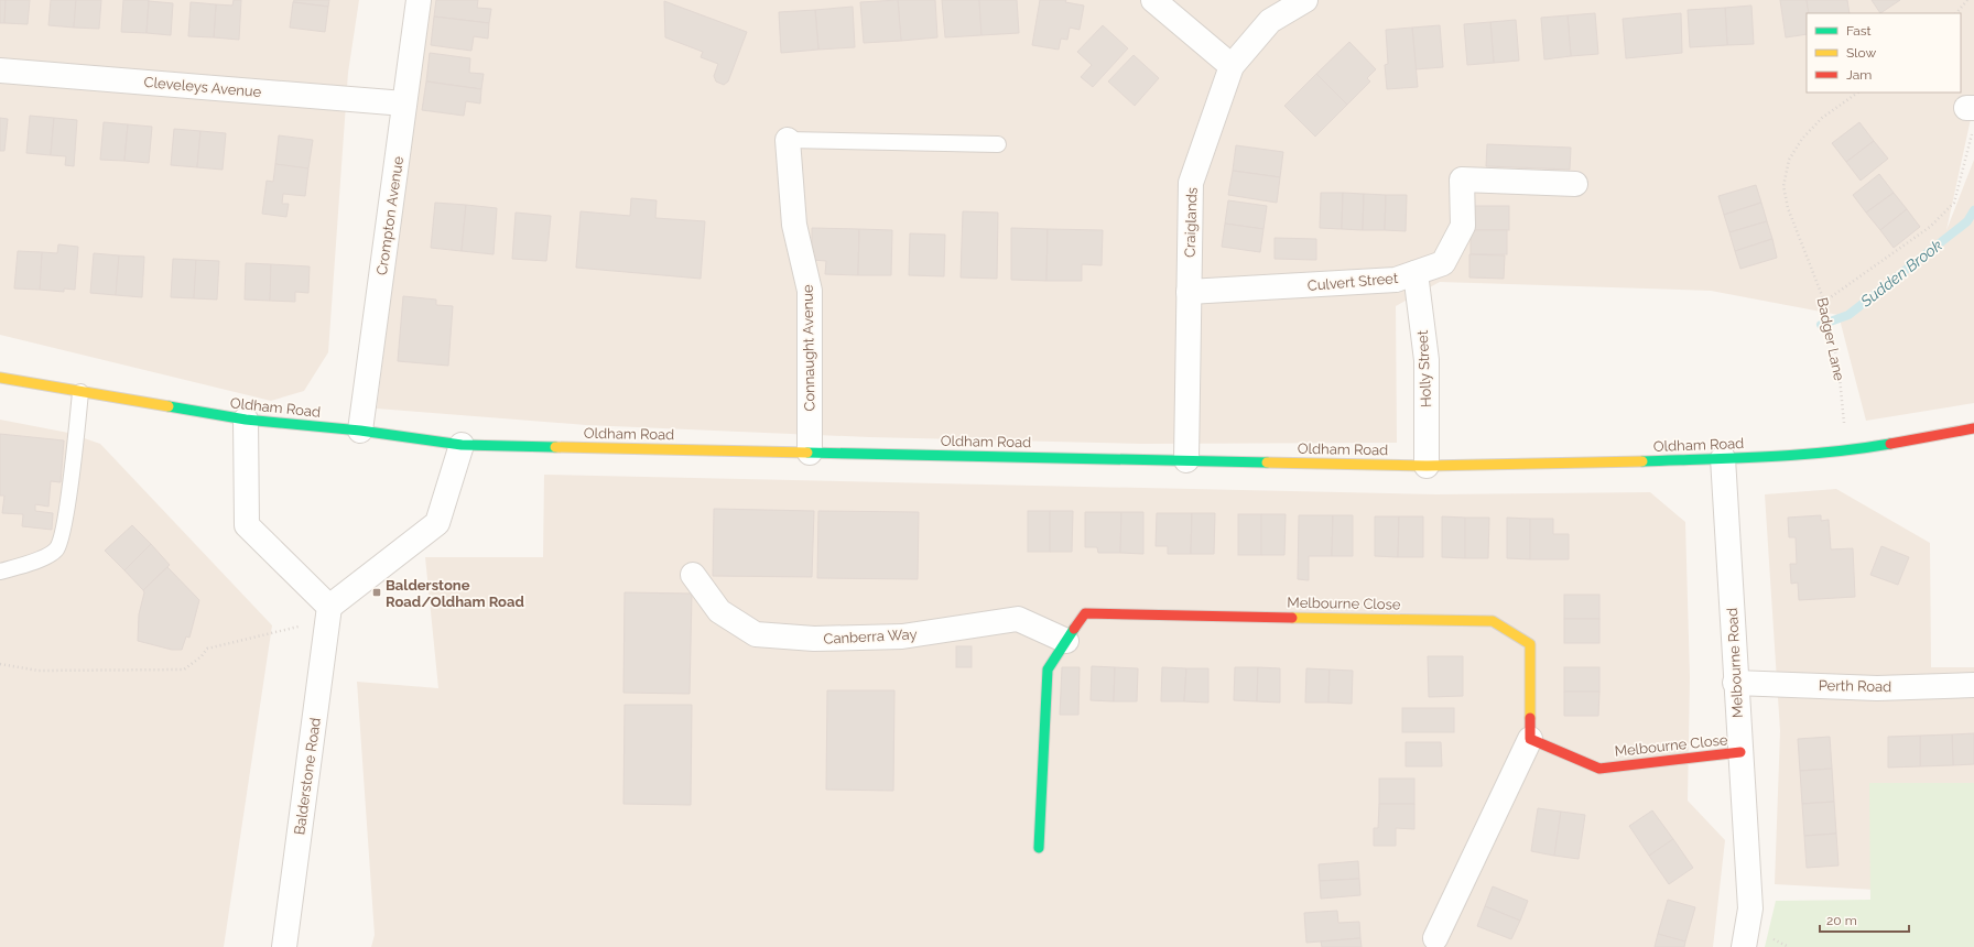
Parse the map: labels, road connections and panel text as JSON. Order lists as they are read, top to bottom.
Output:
{
  "streets": {
    "main road": ["Oldham Road", "Melbourne Close"],
    "street": [
      "Cleveleys Avenue",
      "Crompton Avenue",
      "Craiglands",
      "Culvert Street",
      "Connaught Avenue",
      "Holly Street",
      "Canberra Way",
      "Melbourne Road",
      "Perth Road",
      "Balderstone Road"
    ],
    "path": ["Badger Lane"]
  },
  "crossings": [
    ["Cleveleys Avenue", "Crompton Avenue"],
    ["Crompton Avenue", "Oldham Road"],
    ["Craiglands", "Culvert Street"],
    ["Craiglands", "Oldham Road"],
    ["Culvert Street", "Holly Street"],
    ["Badger Lane", "Oldham Road"],
    ["Connaught Avenue", "Oldham Road"],
    ["Holly Street", "Oldham Road"],
    ["Oldham Road", "Melbourne Road"],
    ["Melbourne Close", "Canberra Way"],
    ["Melbourne Close", "Melbourne Road"],
    ["Melbourne Road", "Perth Road"]
  ],
  "water": ["Sudden Brook"],
  "places": {
    "transit": ["Balderstone Road/Oldham Road"]
  },
  "legend": ["Fast", "Slow", "Jam"],
  "scale_bar": "20 m"
}
